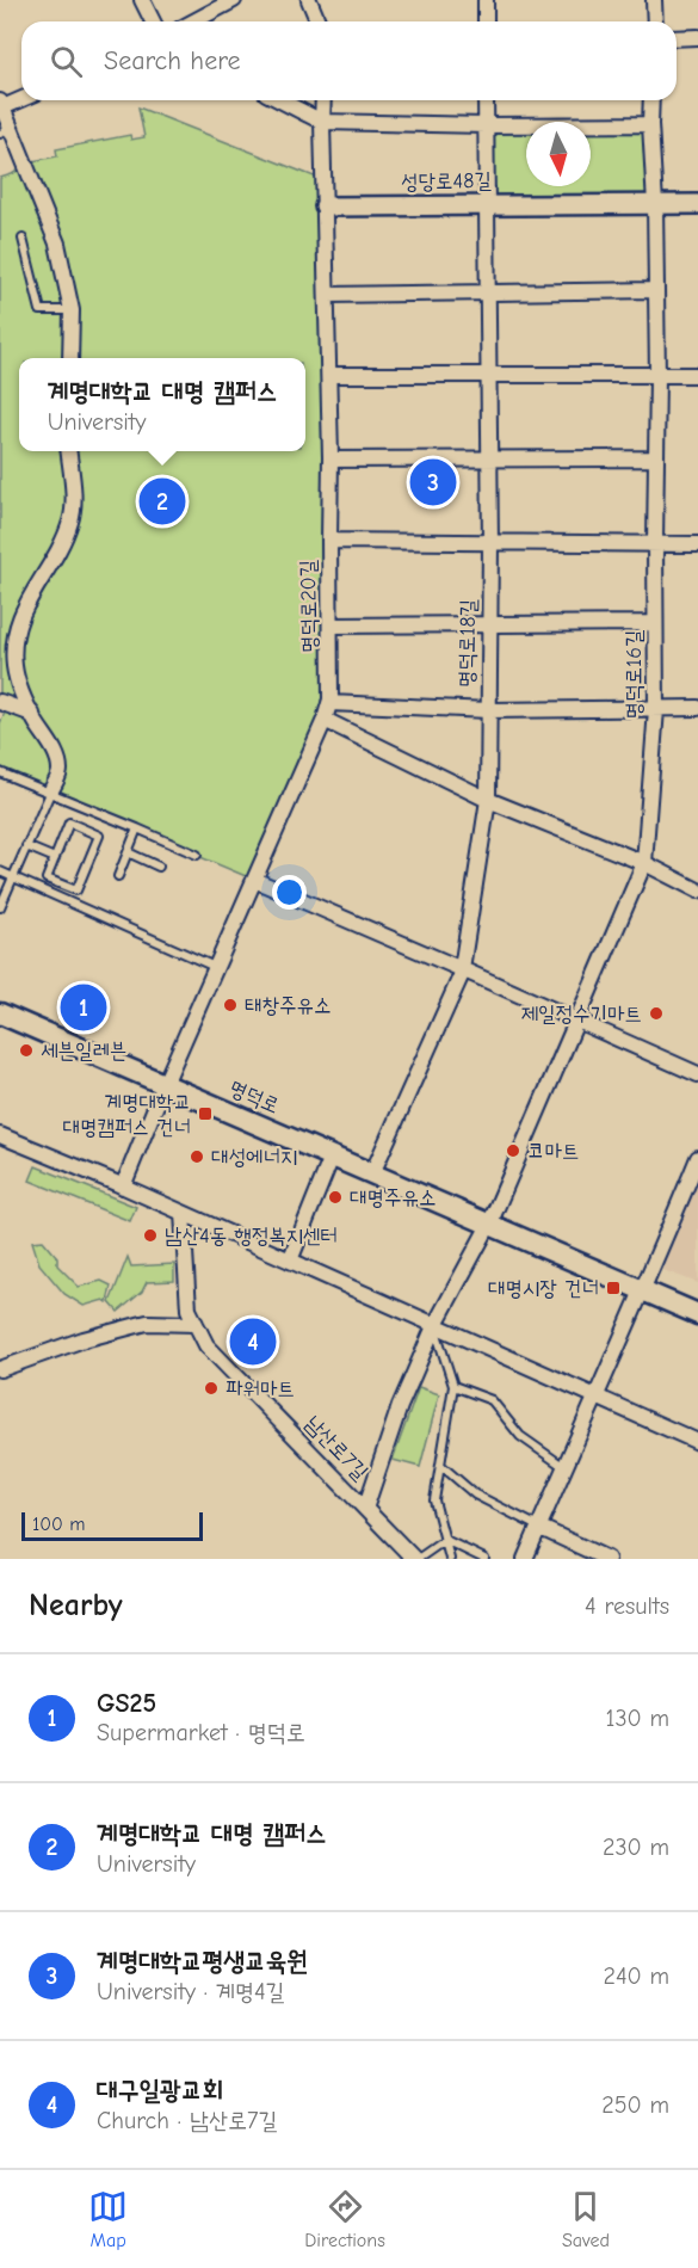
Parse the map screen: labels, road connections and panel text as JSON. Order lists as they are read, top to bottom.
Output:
{
  "streets": {
    "main road": ["명덕로"],
    "street": [
      "성당로48길",
      "명덕로20길",
      "명덕로18길",
      "명덕로16길",
      "남산로7길"
    ]
  },
  "crossings": [
    ["성당로48길", "명덕로20길"],
    ["성당로48길", "명덕로18길"],
    ["성당로48길", "명덕로16길"],
    ["명덕로20길", "명덕로"],
    ["명덕로18길", "명덕로"],
    ["명덕로16길", "명덕로"]
  ],
  "places": {
    "other": [
      "태창주유소",
      "제일정수기마트",
      "세븐일레븐",
      "코마트",
      "대성에너지",
      "대명주유소",
      "남산4동 행정복지센터",
      "파워마트"
    ],
    "transit": ["계명대학교 대명캠퍼스 건너", "대명시장 건너"]
  },
  "scale_bar": "100 m",
  "north": "bottom",
  "page": {
    "search": "Search here",
    "popup": ["계명대학교 대명 캠퍼스", "University"],
    "pins": [
      "3",
      "2",
      "1",
      "4"
    ],
    "scale": "100 m",
    "heading": ["Nearby", "4 results"],
    "list": [
      {
        "mark": "1",
        "name": "GS25",
        "note": "Supermarket · 명덕로",
        "value": "130 m"
      },
      {
        "mark": "2",
        "name": "계명대학교 대명 캠퍼스",
        "note": "University",
        "value": "230 m"
      },
      {
        "mark": "3",
        "name": "계명대학교평생교육원",
        "note": "University · 계명4길",
        "value": "240 m"
      },
      {
        "mark": "4",
        "name": "대구일광교회",
        "note": "Church · 남산로7길",
        "value": "250 m"
      }
    ],
    "nav": ["Map", "Directions", "Saved"]
  }
}
